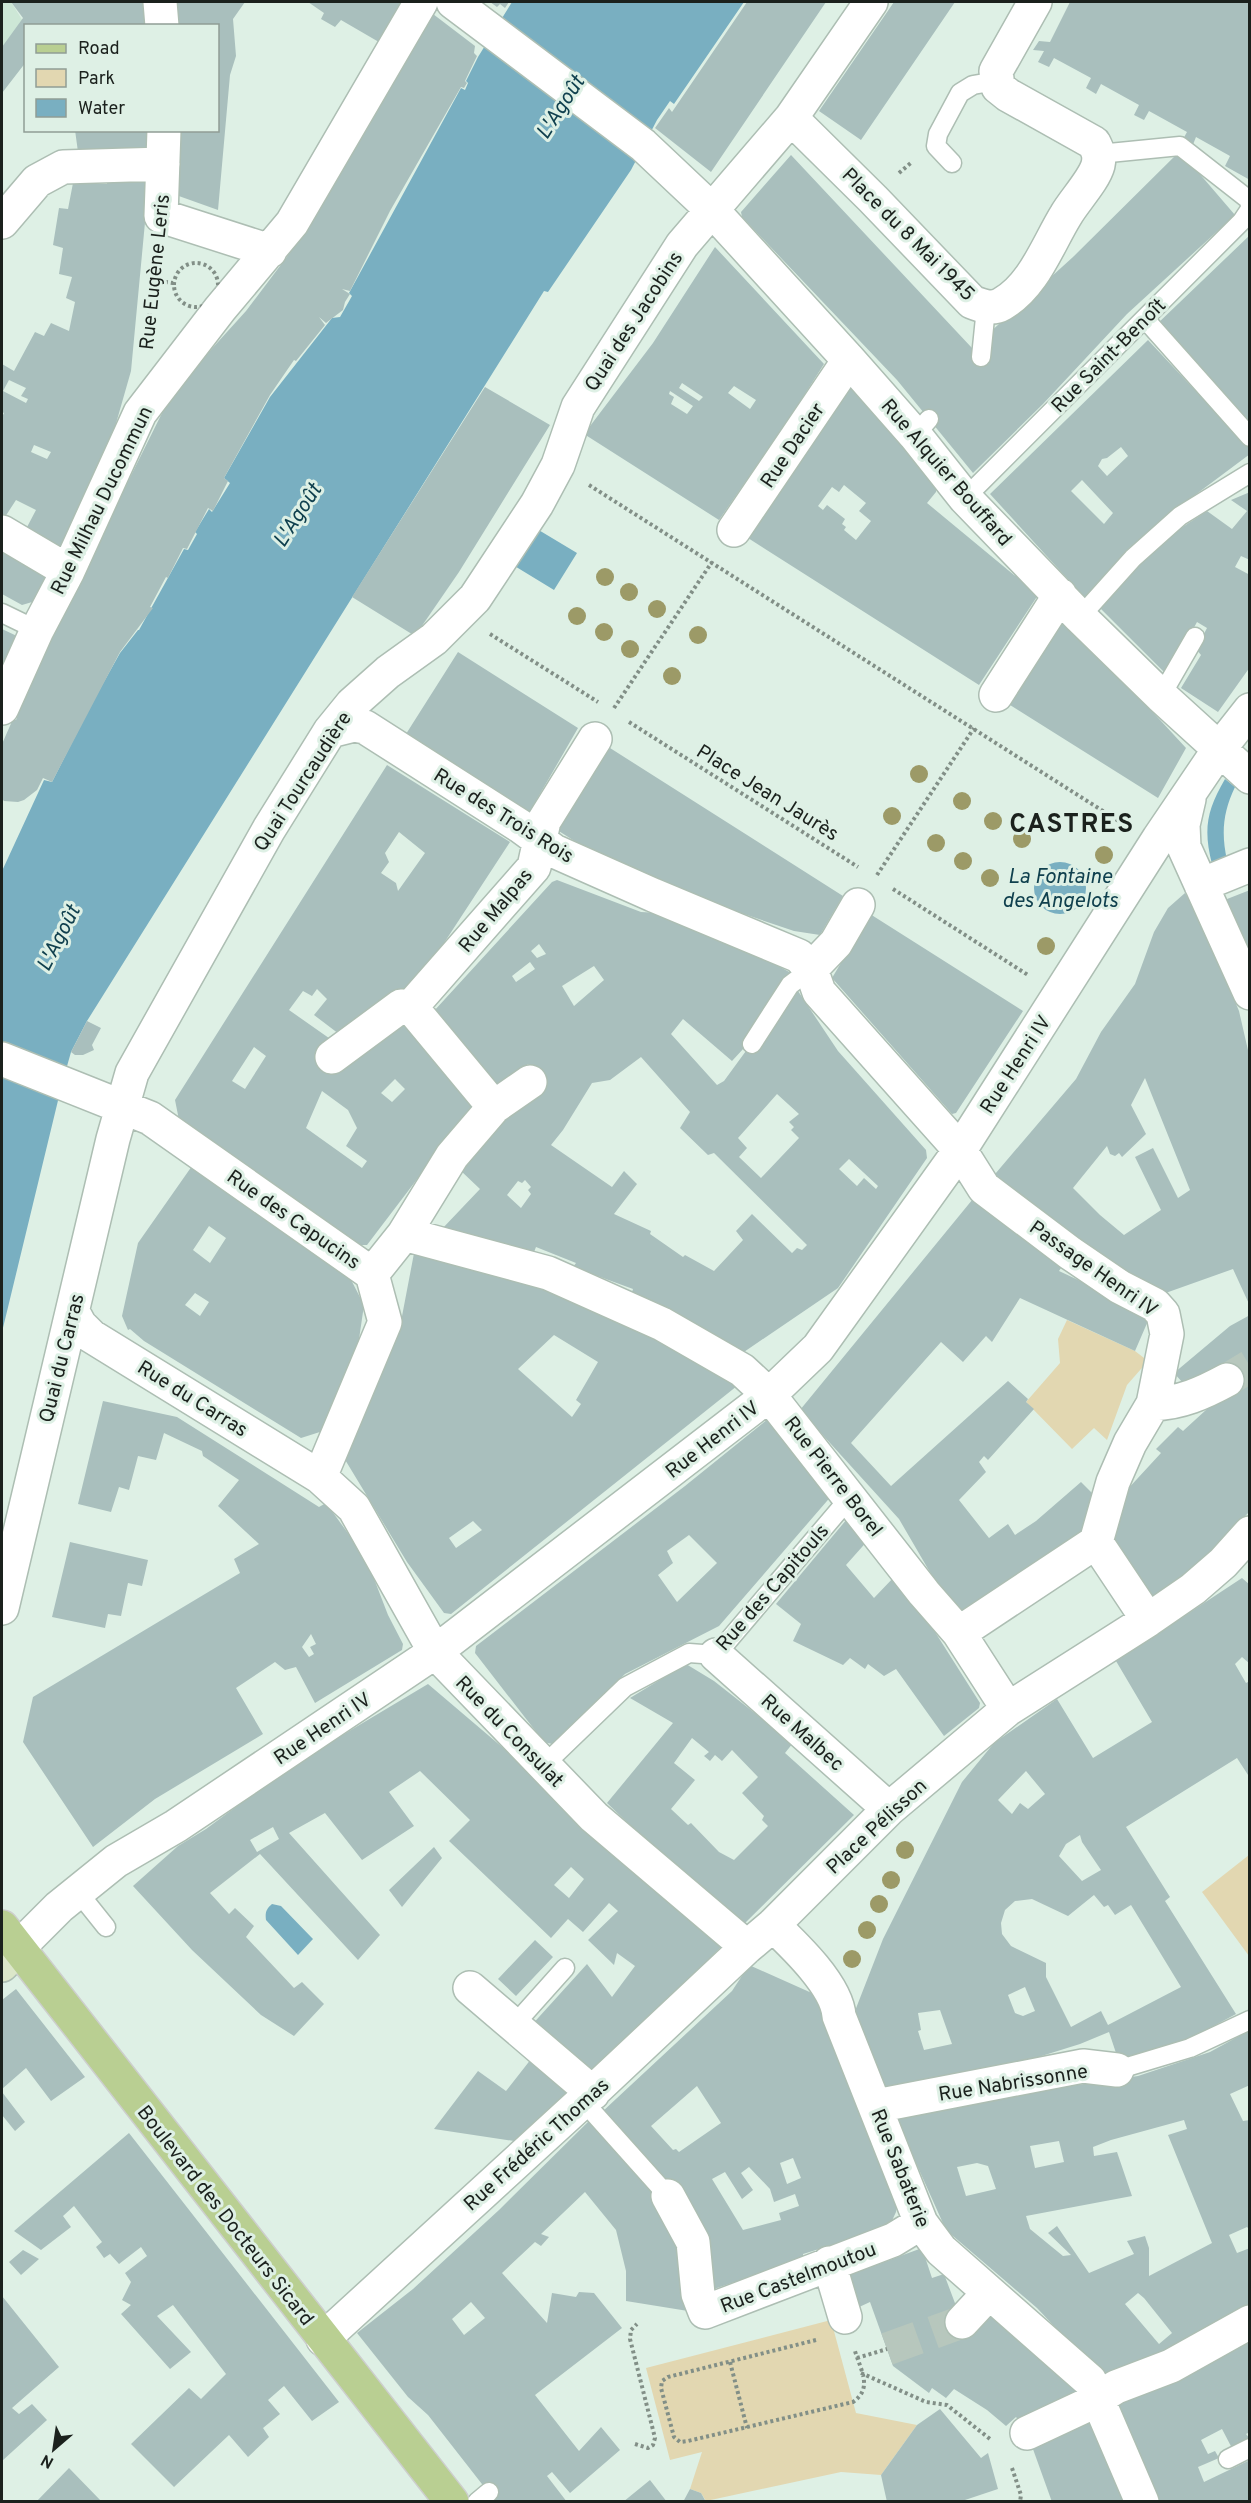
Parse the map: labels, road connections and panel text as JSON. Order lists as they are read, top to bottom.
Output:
{
  "streets": {
    "main road": ["Boulevard des Docteurs Sicard"],
    "street": [
      "Place du 8 Mai 1945",
      "Rue Eugène Leris",
      "Quai des Jacobins",
      "Rue Dacier",
      "Rue Alquier Bouffard",
      "Rue Milhau Ducommun",
      "Quai Tourcaudière",
      "Rue des Trois Rois",
      "Rue Malpas",
      "Rue Henri IV",
      "Rue des Capucins",
      "Passage Henri IV",
      "Quai du Carras",
      "Rue du Carras",
      "Rue Pierre Borel",
      "Rue du Consulat",
      "Rue Malbec",
      "Place Pélisson",
      "Rue Nabrissonne",
      "Rue Frédéric Thomas",
      "Rue Sabaterie",
      "Rue Castelmoutou"
    ],
    "lane": ["Rue Saint-Benoît", "Rue des Capitouls"],
    "path": ["Place Jean Jaurès"]
  },
  "crossings": [
    ["Place du 8 Mai 1945", "Quai des Jacobins"],
    ["Place du 8 Mai 1945", "Rue Saint-Benoît"],
    ["Quai des Jacobins", "Rue Alquier Bouffard"],
    ["Quai des Jacobins", "Quai Tourcaudière"],
    ["Rue Saint-Benoît", "Rue Alquier Bouffard"],
    ["Rue Dacier", "Rue Alquier Bouffard"],
    ["Rue Alquier Bouffard", "Rue Henri IV"],
    ["Quai Tourcaudière", "Place Jean Jaurès"],
    ["Quai Tourcaudière", "Rue des Trois Rois"],
    ["Quai Tourcaudière", "Rue des Capucins"],
    ["Quai Tourcaudière", "Quai du Carras"],
    ["Place Jean Jaurès", "Rue Henri IV"],
    ["Rue des Trois Rois", "Rue Malpas"],
    ["Rue des Trois Rois", "Rue Henri IV"],
    ["Rue des Trois Rois", "Passage Henri IV"],
    ["Rue Henri IV", "Passage Henri IV"],
    ["Rue Henri IV", "Rue Pierre Borel"],
    ["Rue Henri IV", "Rue du Consulat"],
    ["Rue Henri IV", "Boulevard des Docteurs Sicard"],
    ["Rue des Capucins", "Quai du Carras"],
    ["Rue des Capucins", "Rue du Carras"],
    ["Rue des Capucins", "Rue du Consulat"],
    ["Quai du Carras", "Rue du Carras"],
    ["Rue du Carras", "Rue du Consulat"],
    ["Rue Pierre Borel", "Rue des Capitouls"],
    ["Rue Pierre Borel", "Place Pélisson"],
    ["Rue des Capitouls", "Rue du Consulat"],
    ["Rue des Capitouls", "Rue Malbec"],
    ["Rue du Consulat", "Place Pélisson"],
    ["Rue du Consulat", "Rue Frédéric Thomas"],
    ["Rue Malbec", "Place Pélisson"],
    ["Place Pélisson", "Rue Frédéric Thomas"],
    ["Place Pélisson", "Rue Sabaterie"],
    ["Rue Nabrissonne", "Rue Sabaterie"],
    ["Rue Frédéric Thomas", "Boulevard des Docteurs Sicard"],
    ["Rue Frédéric Thomas", "Rue Castelmoutou"],
    ["Rue Sabaterie", "Rue Castelmoutou"]
  ],
  "districts": ["CASTRES"],
  "water": ["L'Agoût", "La Fontaine des Angelots"],
  "legend": ["Road", "Park", "Water"],
  "north": "bottom left"
}
